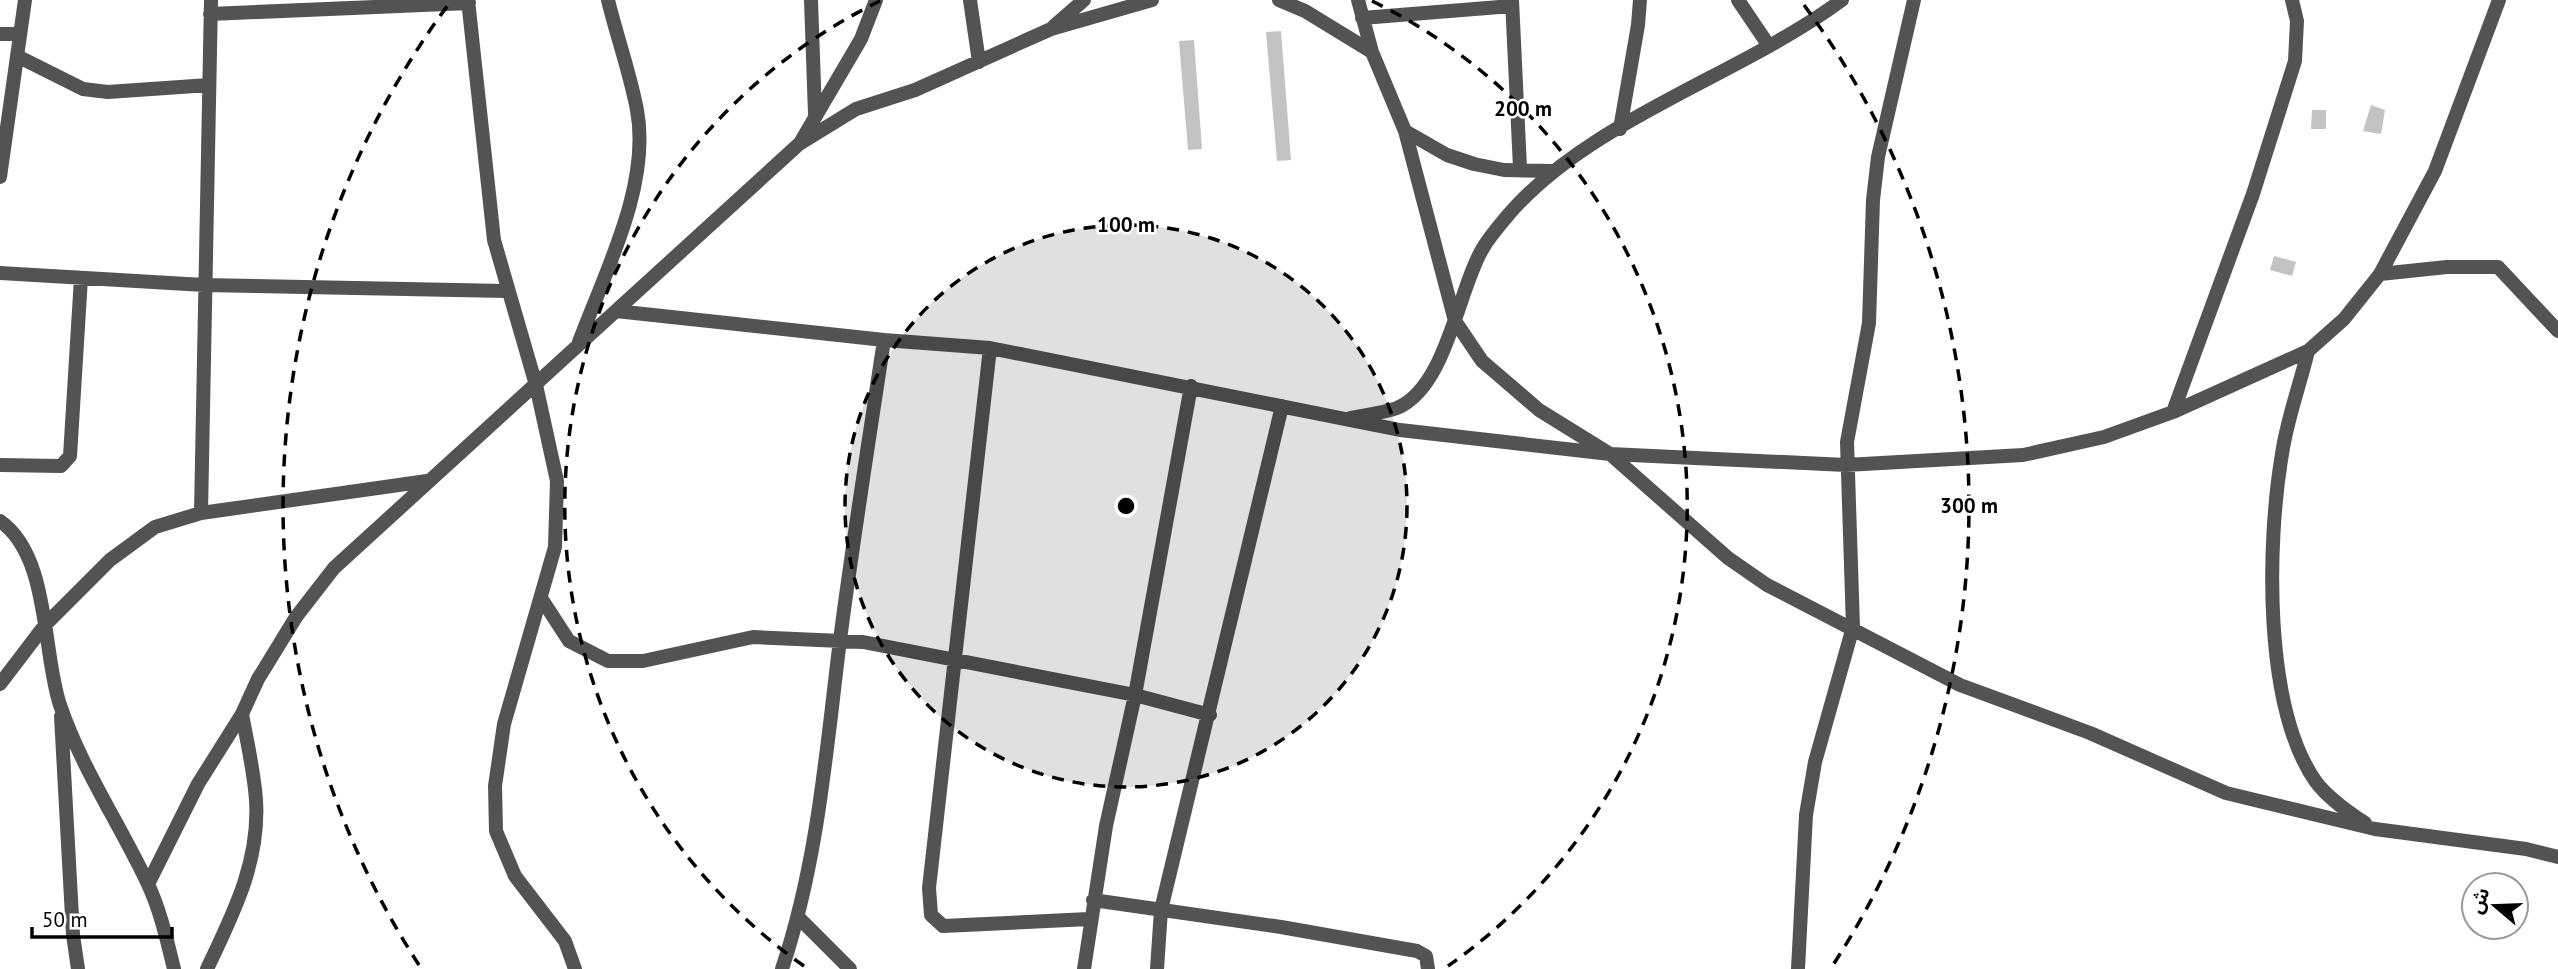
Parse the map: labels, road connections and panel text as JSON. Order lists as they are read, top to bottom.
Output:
{
  "scale_bar": "50 m",
  "north": "left",
  "rings": ["200 m", "100 m", "300 m"]
}
